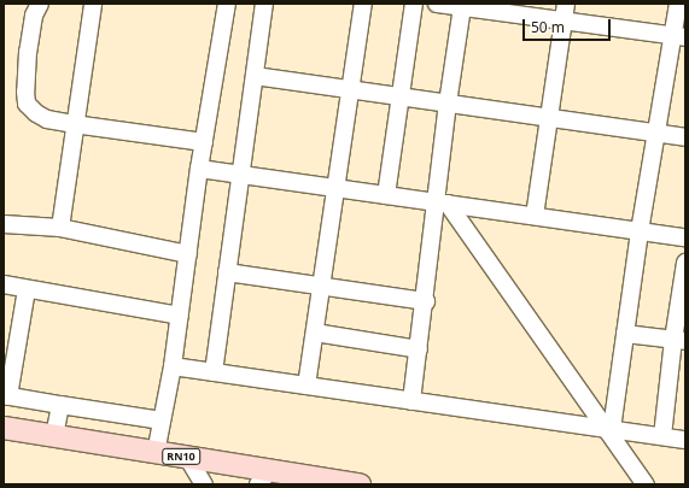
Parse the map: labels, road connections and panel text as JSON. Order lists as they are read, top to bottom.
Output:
{
  "streets": {
    "main road": ["RN10"]
  },
  "scale_bar": "50 m"
}
